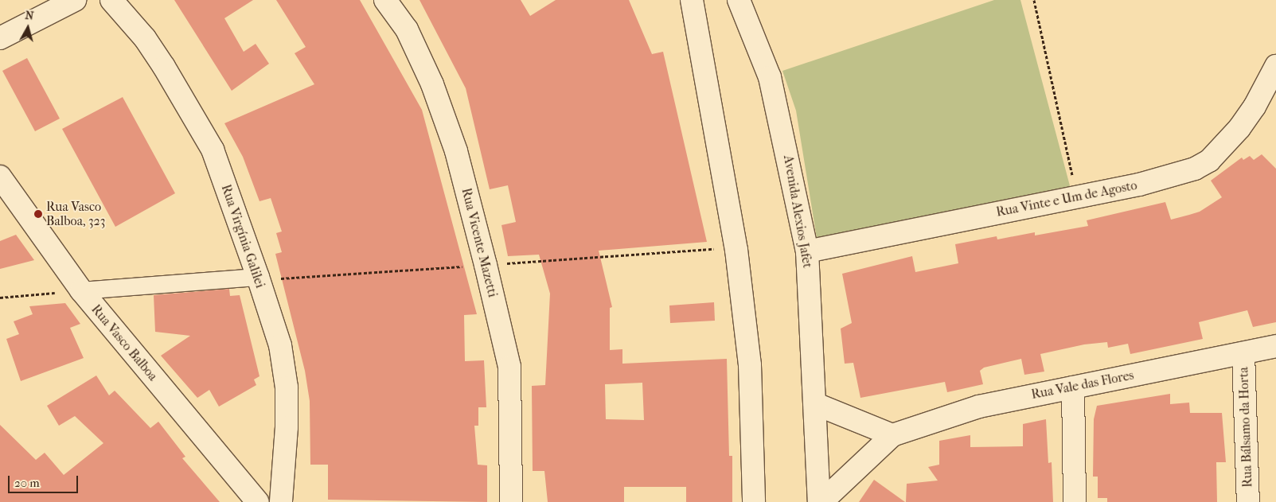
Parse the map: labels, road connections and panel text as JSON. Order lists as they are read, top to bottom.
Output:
{
  "streets": {
    "street": [
      "Rua Vinte e Um de Agosto",
      "Avenida Alexios Jafet",
      "Rua Virgínia Galilei",
      "Rua Vicente Mazetti",
      "Rua Vasco Balboa",
      "Rua Vale das Flores",
      "Rua Bálsamo da Horta"
    ]
  },
  "crossings": [
    ["Rua Vinte e Um de Agosto", "Avenida Alexios Jafet"],
    ["Avenida Alexios Jafet", "Rua Vale das Flores"],
    ["Rua Vale das Flores", "Rua Bálsamo da Horta"]
  ],
  "places": ["Rua Vasco Balboa, 323"],
  "scale_bar": "20 m",
  "north": "top"
}
